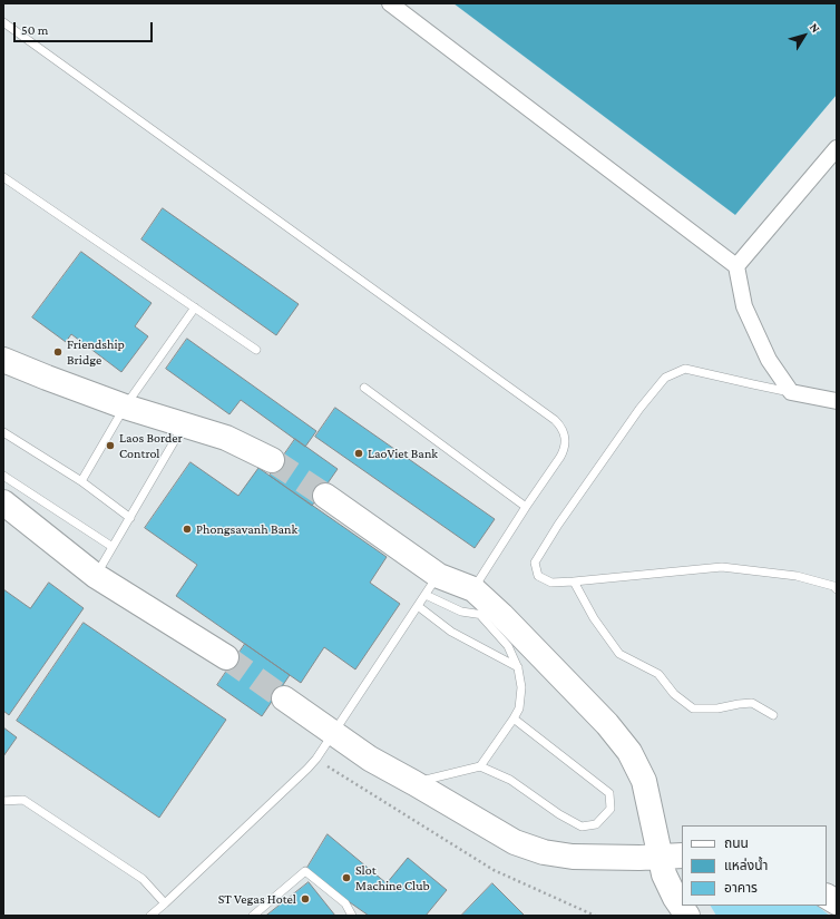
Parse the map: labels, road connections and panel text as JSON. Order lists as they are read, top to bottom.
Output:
{
  "places": [
    "Friendship Bridge",
    "Laos Border Control",
    "LaoViet Bank",
    "Phongsavanh Bank",
    "Slot Machine Club",
    "ST Vegas Hotel"
  ],
  "legend": ["ถนน", "แหล่งน้ำ", "อาคาร"],
  "scale_bar": "50 m",
  "north": "top right"
}
